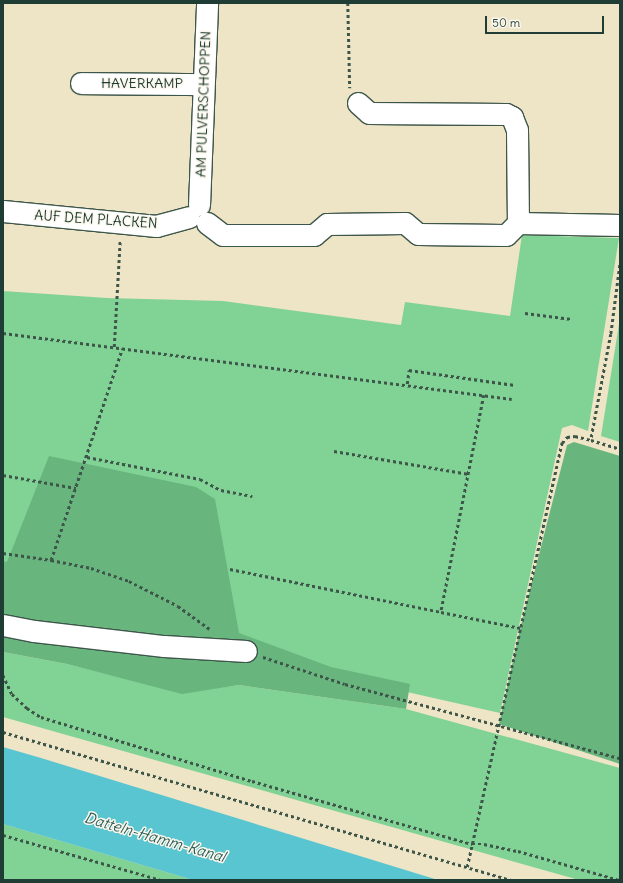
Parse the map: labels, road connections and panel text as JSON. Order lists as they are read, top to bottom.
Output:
{
  "streets": {
    "street": ["HAVERKAMP", "AM PULVERSCHOPPEN", "AUF DEM PLACKEN"]
  },
  "crossings": [
    ["HAVERKAMP", "AM PULVERSCHOPPEN"],
    ["AM PULVERSCHOPPEN", "AUF DEM PLACKEN"]
  ],
  "water": ["Datteln-Hamm-Kanal"],
  "scale_bar": "50 m"
}
